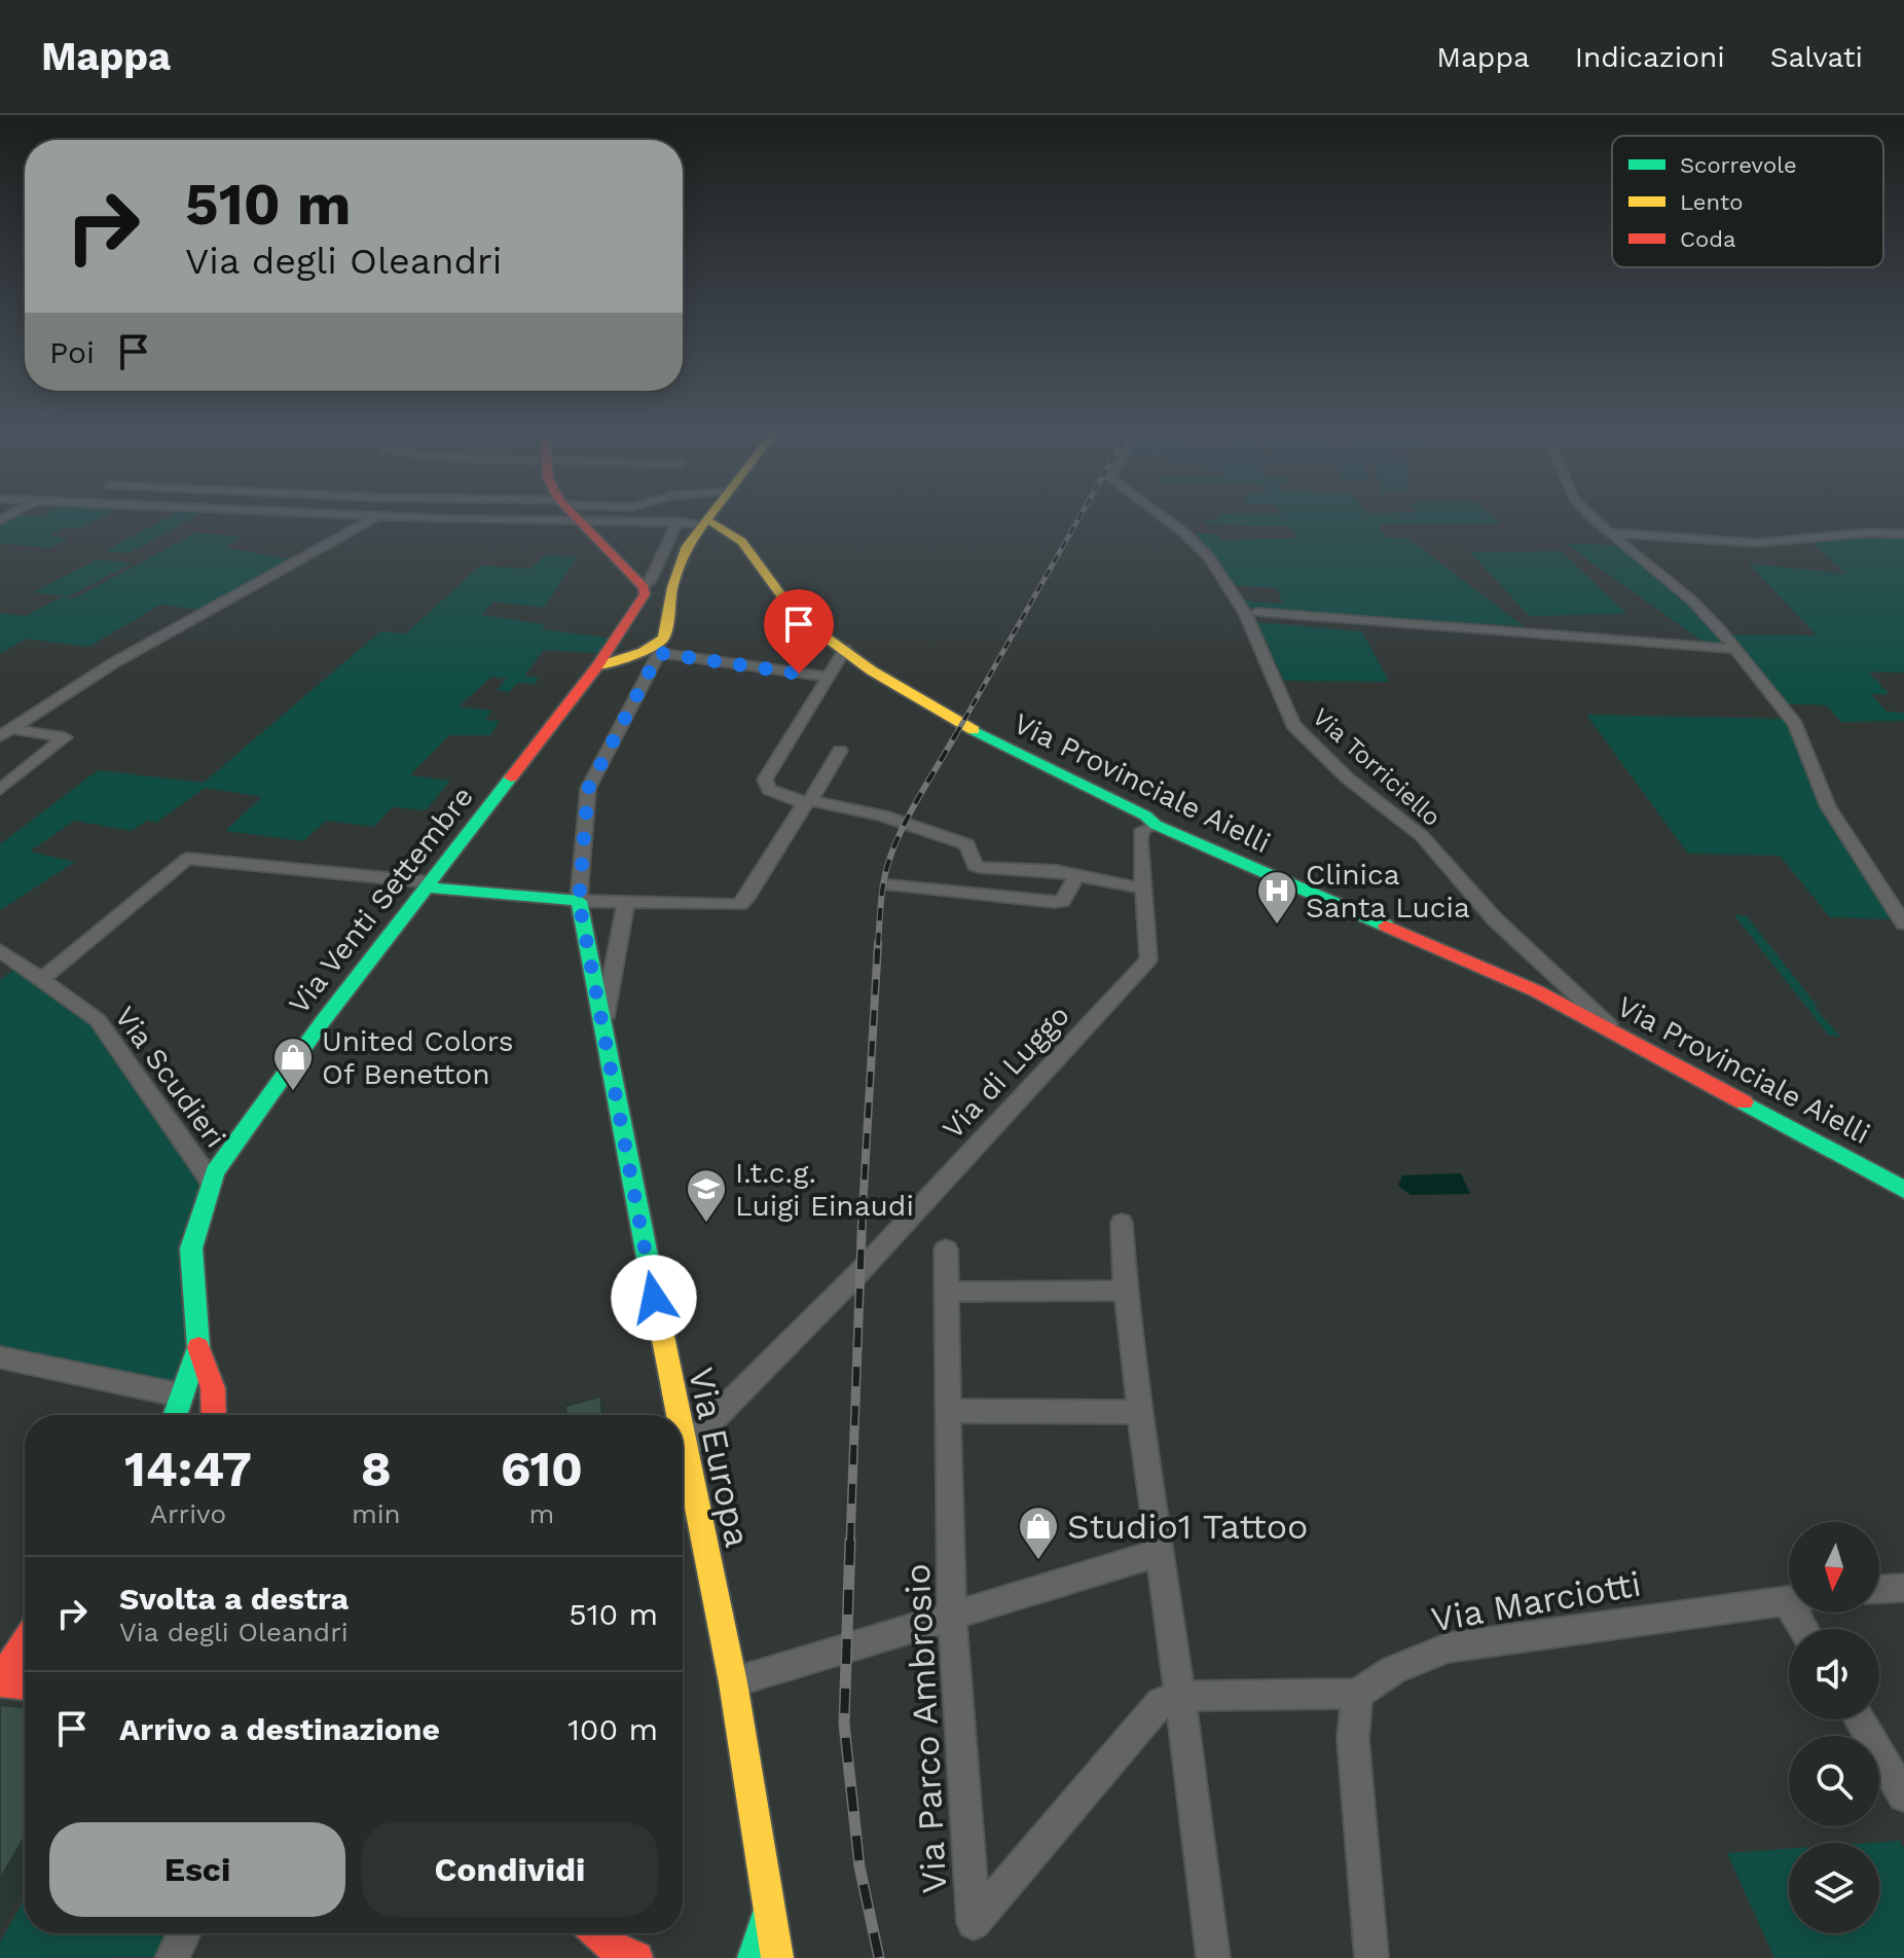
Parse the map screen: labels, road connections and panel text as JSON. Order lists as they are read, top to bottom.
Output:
{
  "streets": {
    "main road": ["Via Provinciale Aielli", "Via Venti Settembre", "Via Europa"],
    "street": [
      "Via Torriciello",
      "Via di Luggo",
      "Via Scudieri",
      "Via Marciotti",
      "Via Parco Ambrosio"
    ]
  },
  "crossings": [
    ["Via Torriciello", "Via Provinciale Aielli"],
    ["Via Provinciale Aielli", "Via di Luggo"],
    ["Via Venti Settembre", "Via Scudieri"],
    ["Via di Luggo", "Via Europa"]
  ],
  "places": {
    "hospital": ["Clinica Santa Lucia"],
    "shop": ["United Colors Of Benetton", "Studio1 Tattoo"],
    "school or university": ["I.t.c.g. Luigi Einaudi"]
  },
  "legend": ["Scorrevole", "Lento", "Coda"],
  "north": "bottom",
  "page": {
    "header": "Mappa",
    "nav": ["Mappa", "Indicazioni", "Salvati"],
    "turn": ["510 m", "Via degli Oleandri"],
    "then": "Poi",
    "eta": [
      "14:47",
      "Arrivo",
      "8",
      "min",
      "610",
      "m"
    ],
    "list": [
      {
        "name": "Svolta a destra",
        "note": "Via degli Oleandri",
        "value": "510 m"
      },
      {
        "name": "Arrivo a destinazione",
        "value": "100 m"
      }
    ],
    "buttons": ["Esci", "Condividi"]
  }
}
